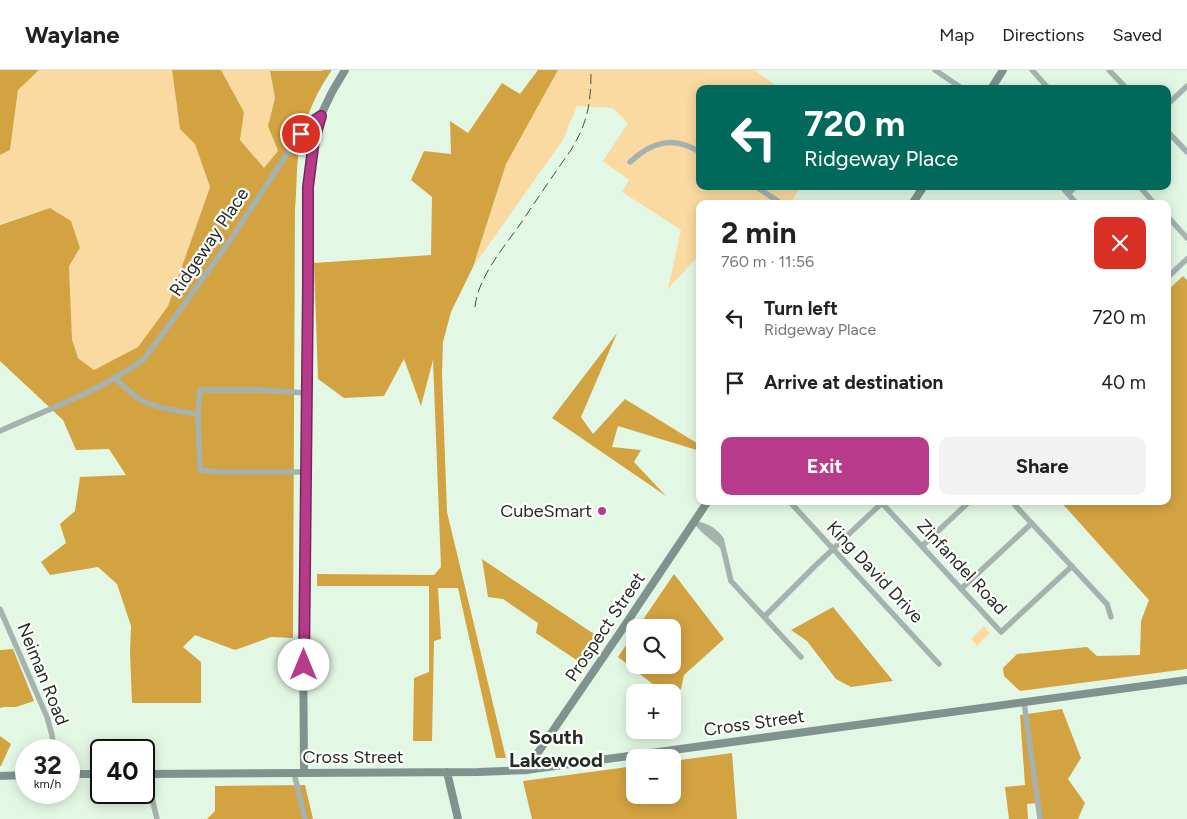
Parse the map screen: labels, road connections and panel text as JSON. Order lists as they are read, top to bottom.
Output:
{
  "streets": {
    "street": [
      "Ridgeway Place",
      "Zinfandel Road",
      "King David Drive",
      "Prospect Street",
      "Neiman Road",
      "Cross Street"
    ]
  },
  "crossings": [
    ["Prospect Street", "Cross Street"]
  ],
  "districts": ["South Lakewood"],
  "places": ["CubeSmart"],
  "page": {
    "header": "Waylane",
    "nav": ["Map", "Directions", "Saved"],
    "turn": ["720 m", "Ridgeway Place"],
    "heading": ["2 min", "760 m · 11:56"],
    "list": [
      {
        "name": "Turn left",
        "note": "Ridgeway Place",
        "value": "720 m"
      },
      {
        "name": "Arrive at destination",
        "value": "40 m"
      }
    ],
    "buttons": ["Exit", "Share"],
    "map_buttons": ["+", "−"],
    "speed": "32 km/h",
    "limit": "40"
  }
}
